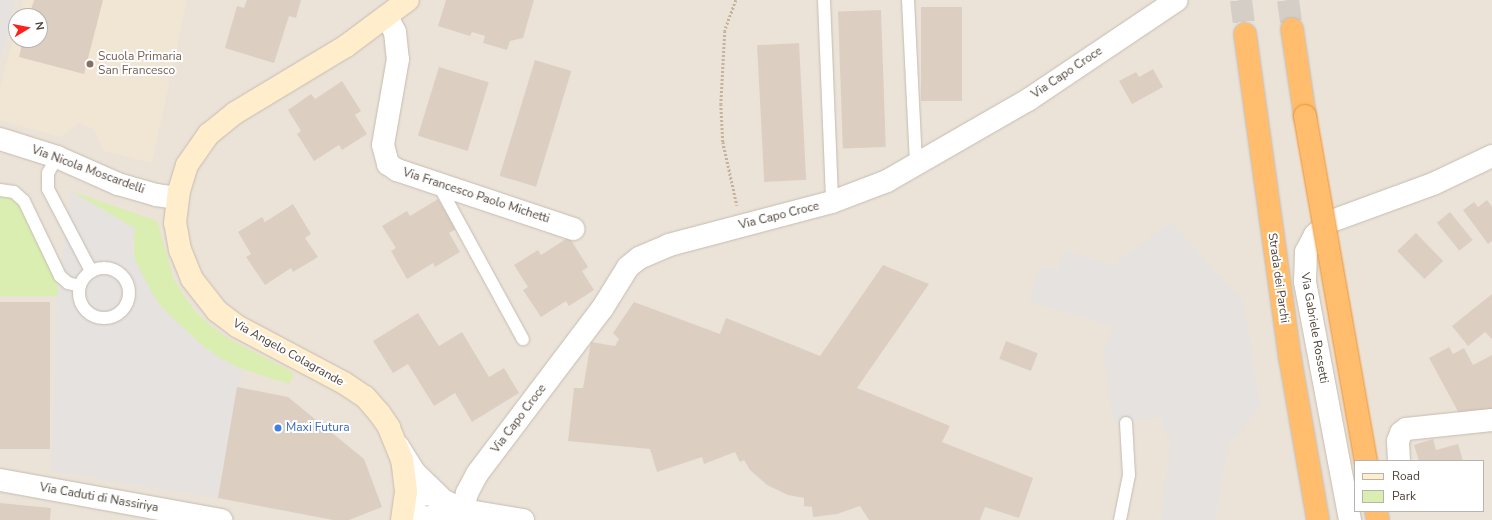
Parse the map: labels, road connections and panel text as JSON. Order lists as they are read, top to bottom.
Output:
{
  "streets": {
    "highway": ["Strada dei Parchi"],
    "main road": ["Via Angelo Colagrande"],
    "street": [
      "Via Capo Croce",
      "Via Nicola Moscardelli",
      "Via Francesco Paolo Michetti",
      "Via Gabriele Rossetti",
      "Via Caduti di Nassiriya"
    ]
  },
  "crossings": [
    ["Via Nicola Moscardelli", "Via Angelo Colagrande"],
    ["Via Francesco Paolo Michetti", "Via Angelo Colagrande"]
  ],
  "places": ["Scuola Primaria San Francesco", "Maxi Futura"],
  "legend": ["Road", "Park"],
  "north": "right"
}
